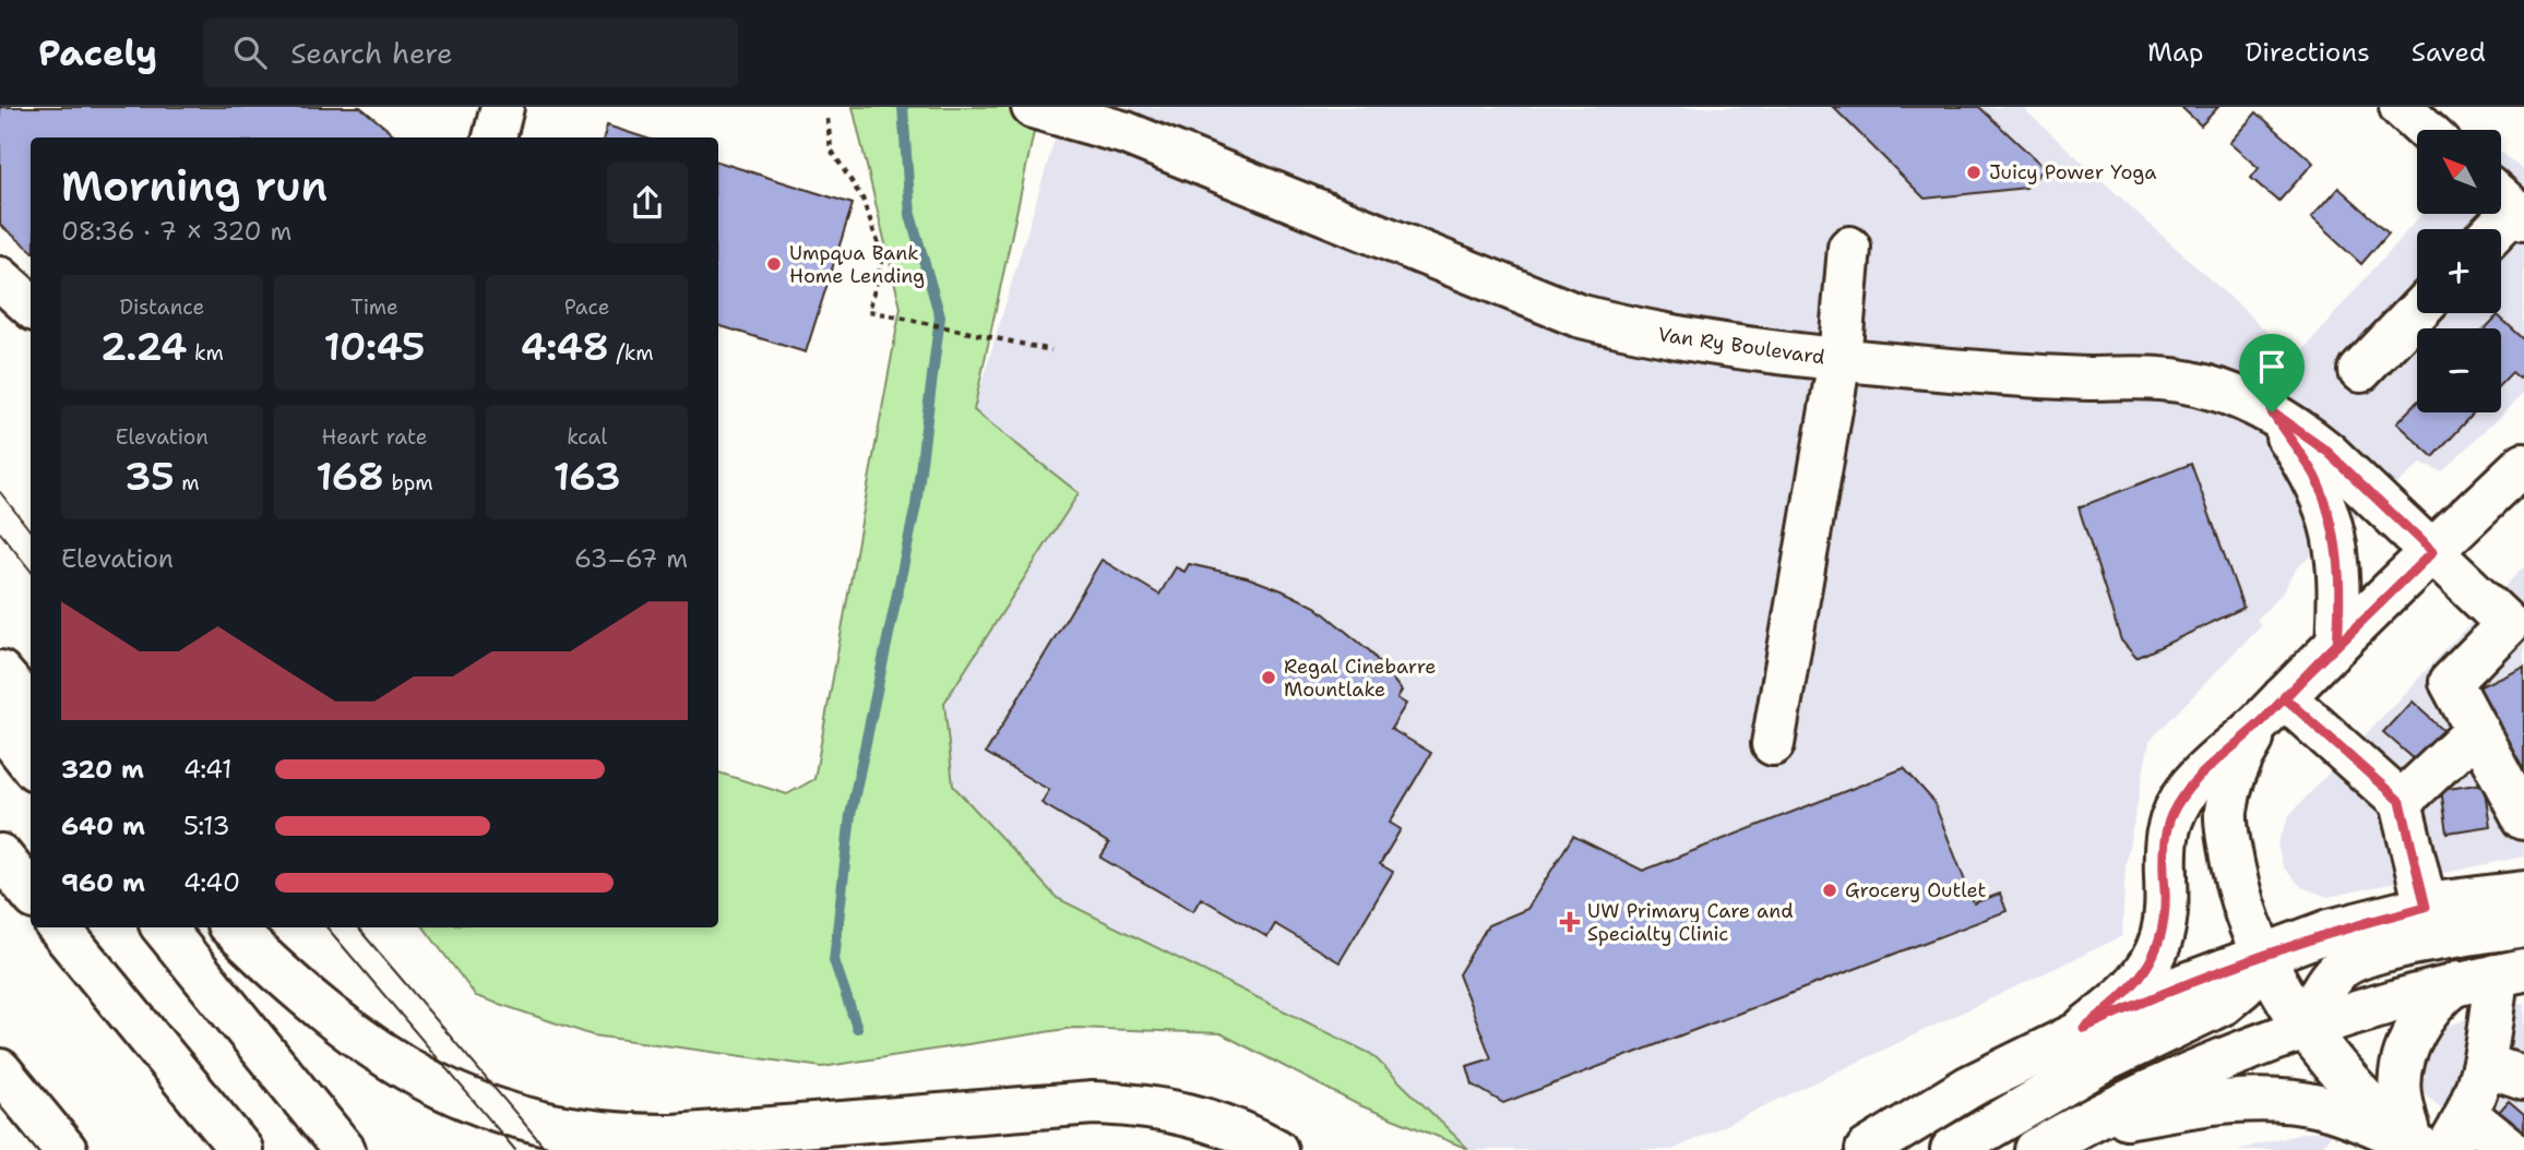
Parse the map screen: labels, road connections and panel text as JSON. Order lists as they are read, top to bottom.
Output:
{
  "streets": {
    "main road": ["Van Ry Boulevard"]
  },
  "places": {
    "other": [
      "Juicy Power Yoga",
      "Umpqua Bank Home Lending",
      "Regal Cinebarre Mountlake",
      "Grocery Outlet"
    ],
    "health": ["UW Primary Care and Specialty Clinic"]
  },
  "north": "top left",
  "page": {
    "header": "Pacely",
    "search": "Search here",
    "nav": ["Map", "Directions", "Saved"],
    "map_buttons": ["+", "−"],
    "heading": ["Morning run", "08:36 · 7 × 320 m"],
    "stats": [
      ["Distance", "2.24 km"],
      ["Time", "10:45"],
      ["Pace", "4:48 /km"],
      ["Elevation", "35 m"],
      ["Heart rate", "168 bpm"],
      ["kcal", "163"]
    ],
    "chart": ["Elevation", "63–67 m"],
    "list": [
      {
        "name": "320 m",
        "note": "4:41"
      },
      {
        "name": "640 m",
        "note": "5:13"
      },
      {
        "name": "960 m",
        "note": "4:40"
      }
    ]
  }
}
